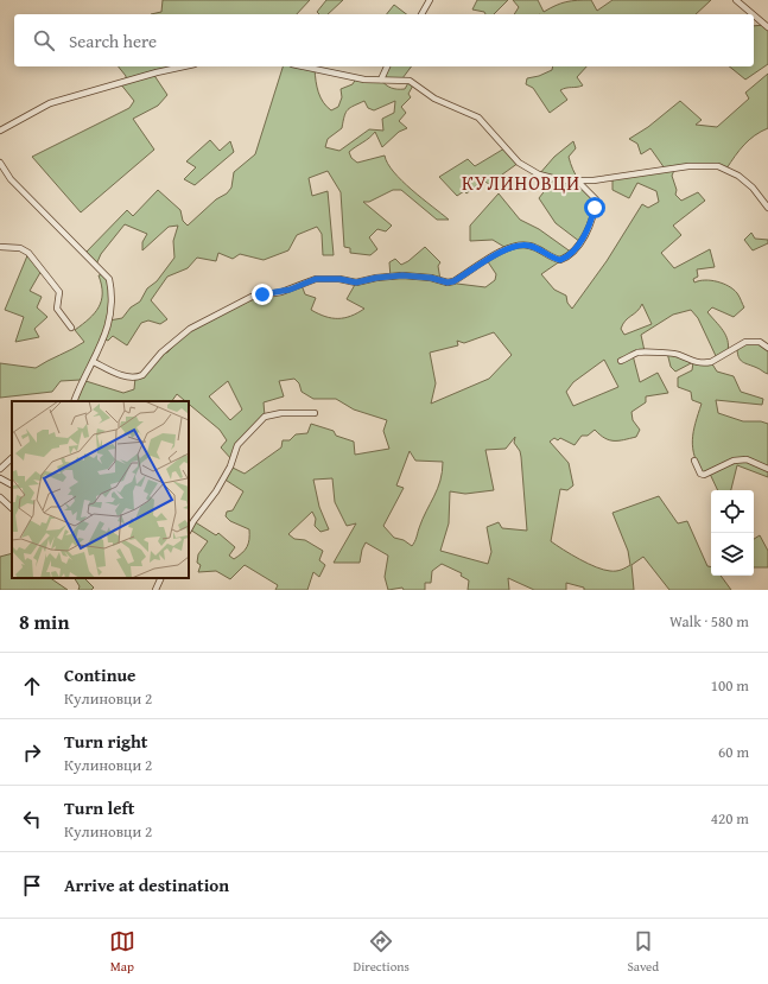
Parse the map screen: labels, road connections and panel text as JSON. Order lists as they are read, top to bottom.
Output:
{
  "districts": ["КУЛИНОВЦИ"],
  "page": {
    "search": "Search here",
    "heading": ["8 min", "Walk · 580 m"],
    "list": [
      ["Continue", "Кулиновци 2", "100 m"],
      ["Turn right", "Кулиновци 2", "60 m"],
      ["Turn left", "Кулиновци 2", "420 m"],
      "Arrive at destination"
    ],
    "nav": ["Map", "Directions", "Saved"]
  }
}
